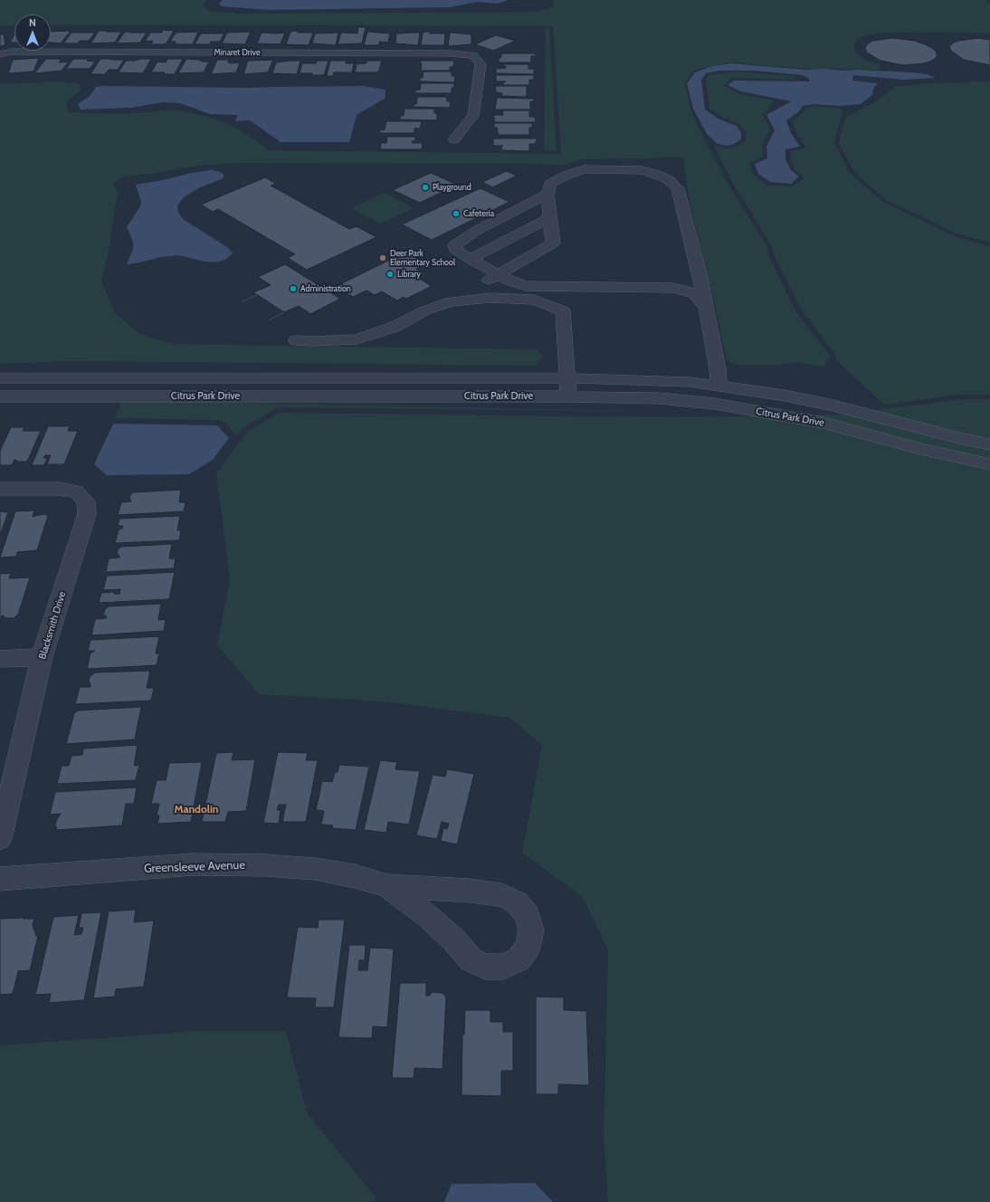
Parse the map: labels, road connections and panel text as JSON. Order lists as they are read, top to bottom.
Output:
{
  "streets": {
    "street": [
      "Minaret Drive",
      "Citrus Park Drive",
      "Blacksmith Drive",
      "Greensleeve Avenue"
    ]
  },
  "districts": ["Mandolin"],
  "places": [
    "Playground",
    "Cafeteria",
    "Deer Park Elementary School",
    "Library",
    "Administration"
  ],
  "north": "top"
}
